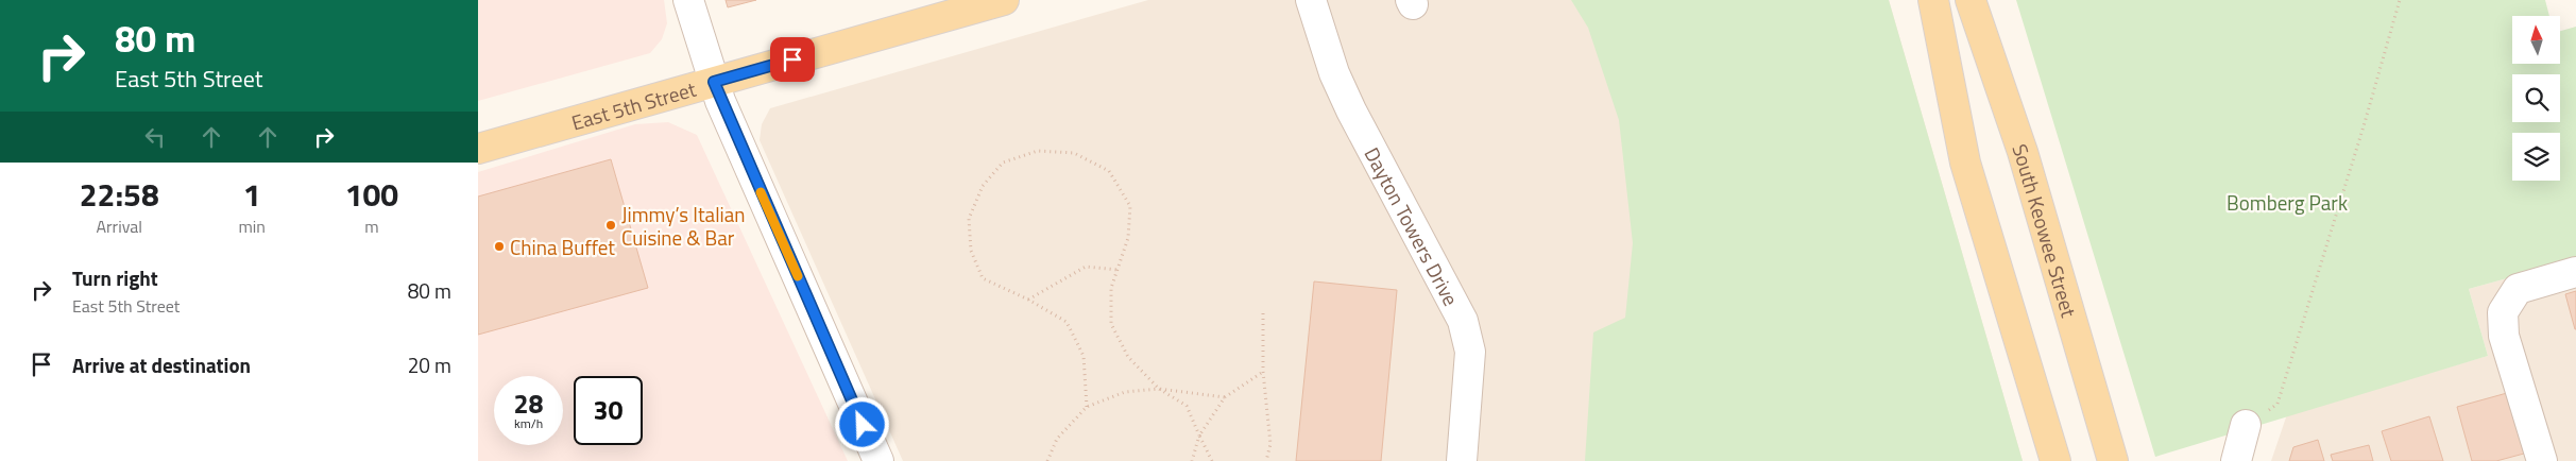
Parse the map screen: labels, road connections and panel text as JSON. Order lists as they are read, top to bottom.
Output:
{
  "streets": {
    "main road": ["East 5th Street", "South Keowee Street"],
    "street": ["Dayton Towers Drive"]
  },
  "parks": ["Bomberg Park"],
  "places": ["Jimmy’s Italian Cuisine & Bar", "China Buffet"],
  "north": "top",
  "page": {
    "turn": ["80 m", "East 5th Street"],
    "eta": [
      "22:58",
      "Arrival",
      "1",
      "min",
      "100",
      "m"
    ],
    "list": [
      {
        "name": "Turn right",
        "note": "East 5th Street",
        "value": "80 m"
      },
      {
        "name": "Arrive at destination",
        "value": "20 m"
      }
    ],
    "speed": "28 km/h",
    "limit": "30"
  }
}
